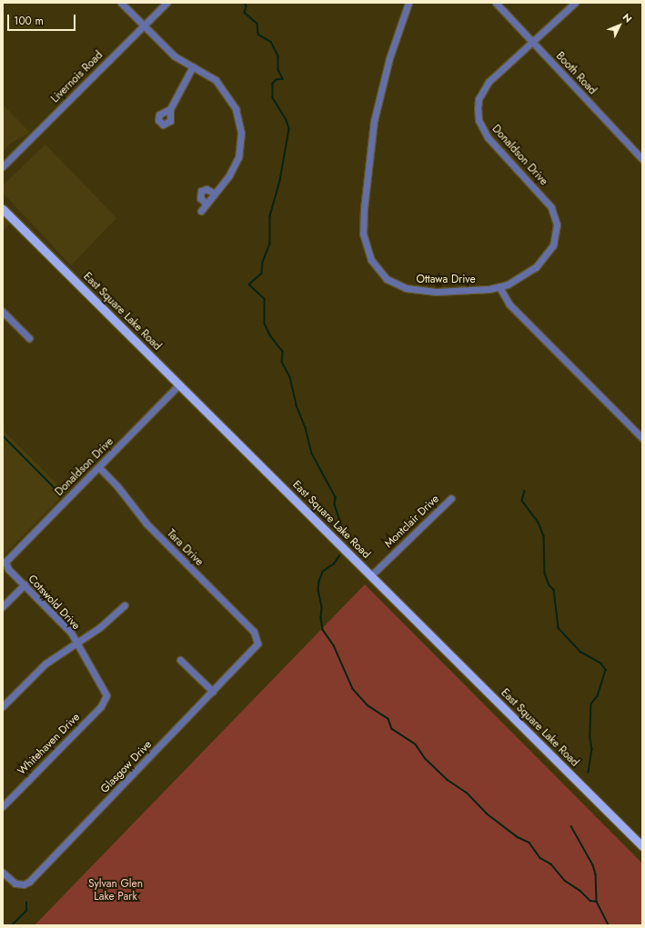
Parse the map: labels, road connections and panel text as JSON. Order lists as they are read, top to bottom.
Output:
{
  "streets": {
    "main road": ["East Square Lake Road"],
    "street": [
      "Booth Road",
      "Livernois Road",
      "Donaldson Drive",
      "Ottawa Drive",
      "Montclair Drive",
      "Tara Drive",
      "Cotswold Drive",
      "Whitehaven Drive",
      "Glasgow Drive"
    ]
  },
  "crossings": [
    ["Booth Road", "Donaldson Drive"],
    ["Donaldson Drive", "Ottawa Drive"],
    ["Donaldson Drive", "East Square Lake Road"],
    ["Donaldson Drive", "Tara Drive"],
    ["Donaldson Drive", "Cotswold Drive"],
    ["East Square Lake Road", "Montclair Drive"],
    ["Tara Drive", "Glasgow Drive"],
    ["Cotswold Drive", "Whitehaven Drive"]
  ],
  "parks": ["Sylvan Glen Lake Park"],
  "scale_bar": "100 m",
  "north": "top right"
}
